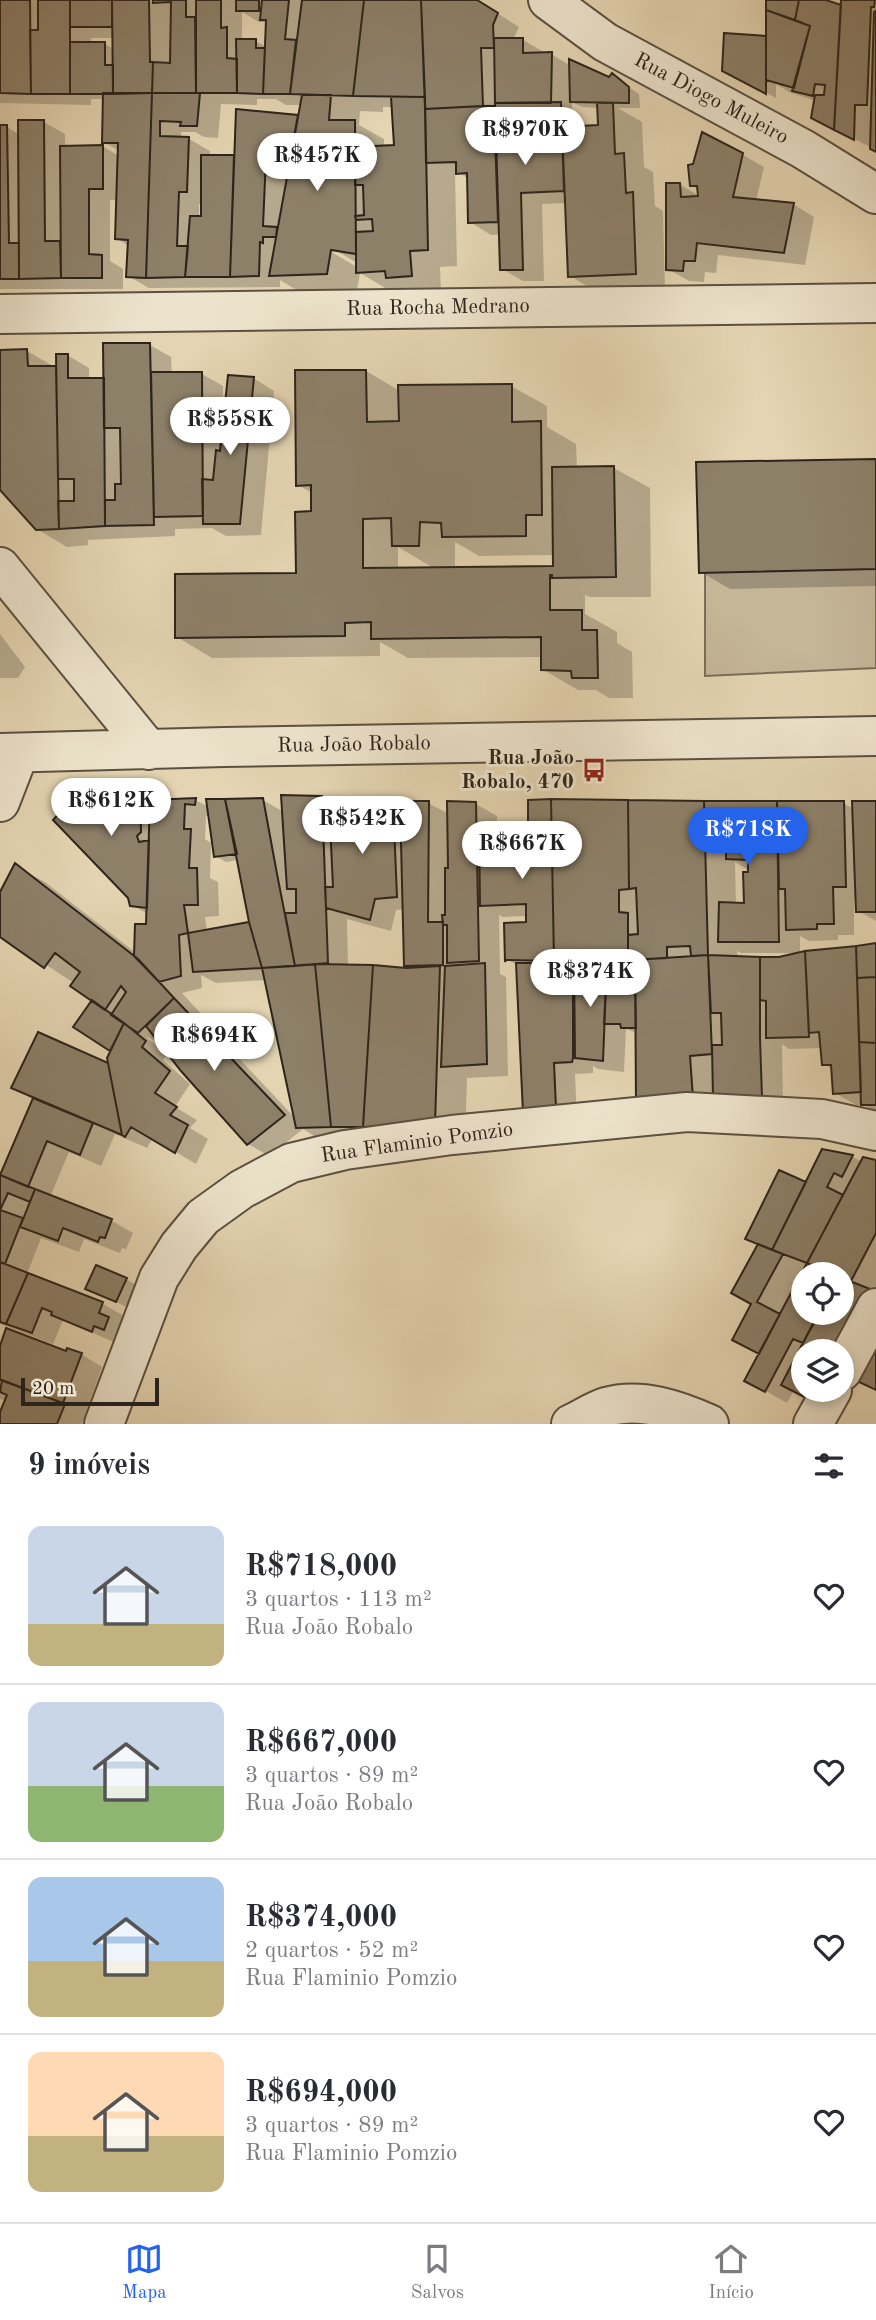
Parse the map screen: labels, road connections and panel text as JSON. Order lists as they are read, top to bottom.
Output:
{
  "streets": {
    "street": [
      "Rua Diogo Muleiro",
      "Rua Rocha Medrano",
      "Rua João Robalo",
      "Rua Flaminio Pomzio"
    ]
  },
  "places": {
    "bus stop": ["Rua João Robalo, 470"]
  },
  "scale_bar": "20 m",
  "page": {
    "price": [
      "R$970K",
      "R$457K",
      "R$558K",
      "R$612K",
      "R$542K",
      "R$718K",
      "R$667K",
      "R$374K",
      "R$694K"
    ],
    "scale": "20 m",
    "heading": "9 imóveis",
    "list": [
      {
        "name": "R$718,000",
        "note": "3 quartos · 113 m² · Rua João Robalo"
      },
      {
        "name": "R$667,000",
        "note": "3 quartos · 89 m² · Rua João Robalo"
      },
      {
        "name": "R$374,000",
        "note": "2 quartos · 52 m² · Rua Flaminio Pomzio"
      },
      {
        "name": "R$694,000",
        "note": "3 quartos · 89 m² · Rua Flaminio Pomzio"
      }
    ],
    "tabs": ["Mapa", "Salvos", "Início"]
  }
}
